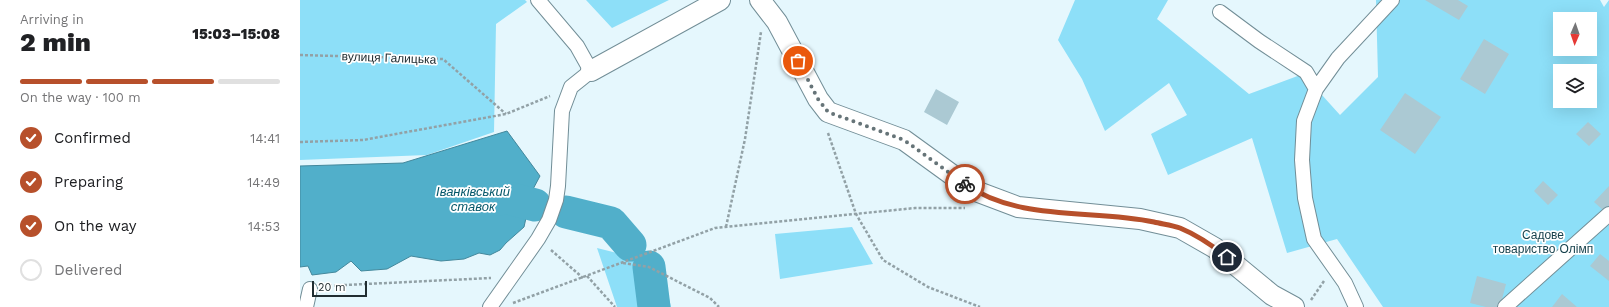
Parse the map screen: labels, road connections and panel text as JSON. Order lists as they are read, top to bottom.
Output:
{
  "streets": {
    "path": ["вулиця Галицька"]
  },
  "water": ["Іванківський ставок"],
  "parks": ["Садове товариство Олімп"],
  "scale_bar": "20 m",
  "north": "bottom",
  "page": {
    "heading": ["2 min", "Arriving in", "15:03–15:08"],
    "bar": "On the way · 100 m",
    "list": [
      ["Confirmed", "14:41"],
      ["Preparing", "14:49"],
      ["On the way", "14:53"],
      "Delivered"
    ],
    "scale": "20 m"
  }
}
